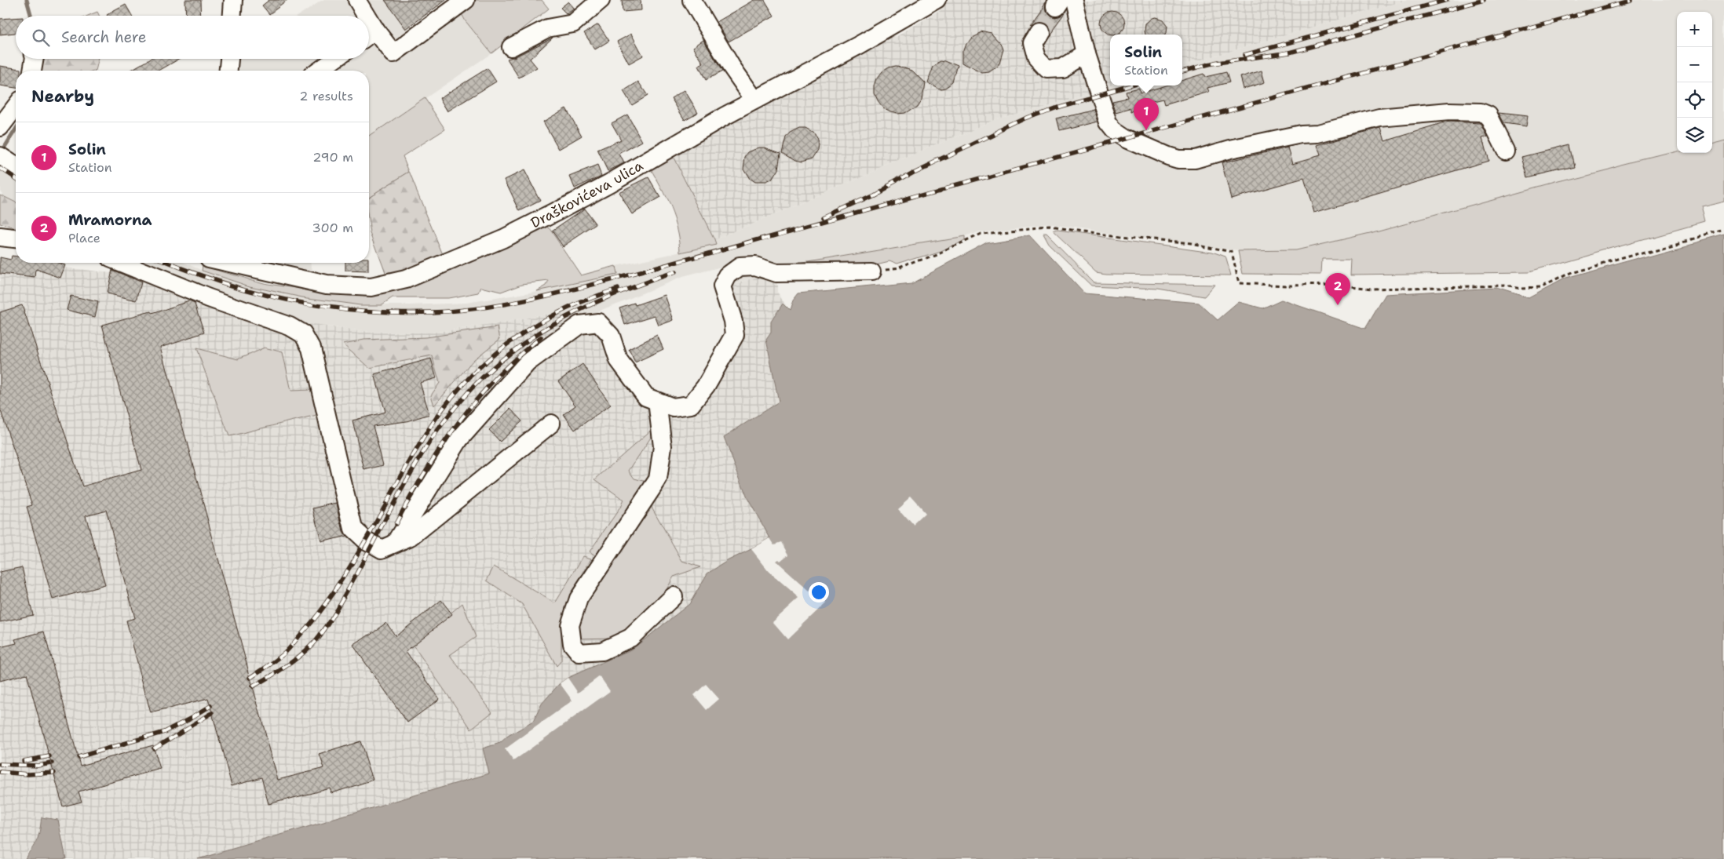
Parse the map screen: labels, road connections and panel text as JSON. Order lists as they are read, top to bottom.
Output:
{
  "streets": {
    "street": ["Draškovićeva ulica"]
  },
  "page": {
    "map_buttons": ["+", "−"],
    "search": "Search here",
    "popup": ["Solin", "Station"],
    "heading": ["Nearby", "2 results"],
    "pins": ["1", "2"],
    "list": [
      {
        "mark": "1",
        "name": "Solin",
        "note": "Station",
        "value": "290 m"
      },
      {
        "mark": "2",
        "name": "Mramorna",
        "note": "Place",
        "value": "300 m"
      }
    ]
  }
}
